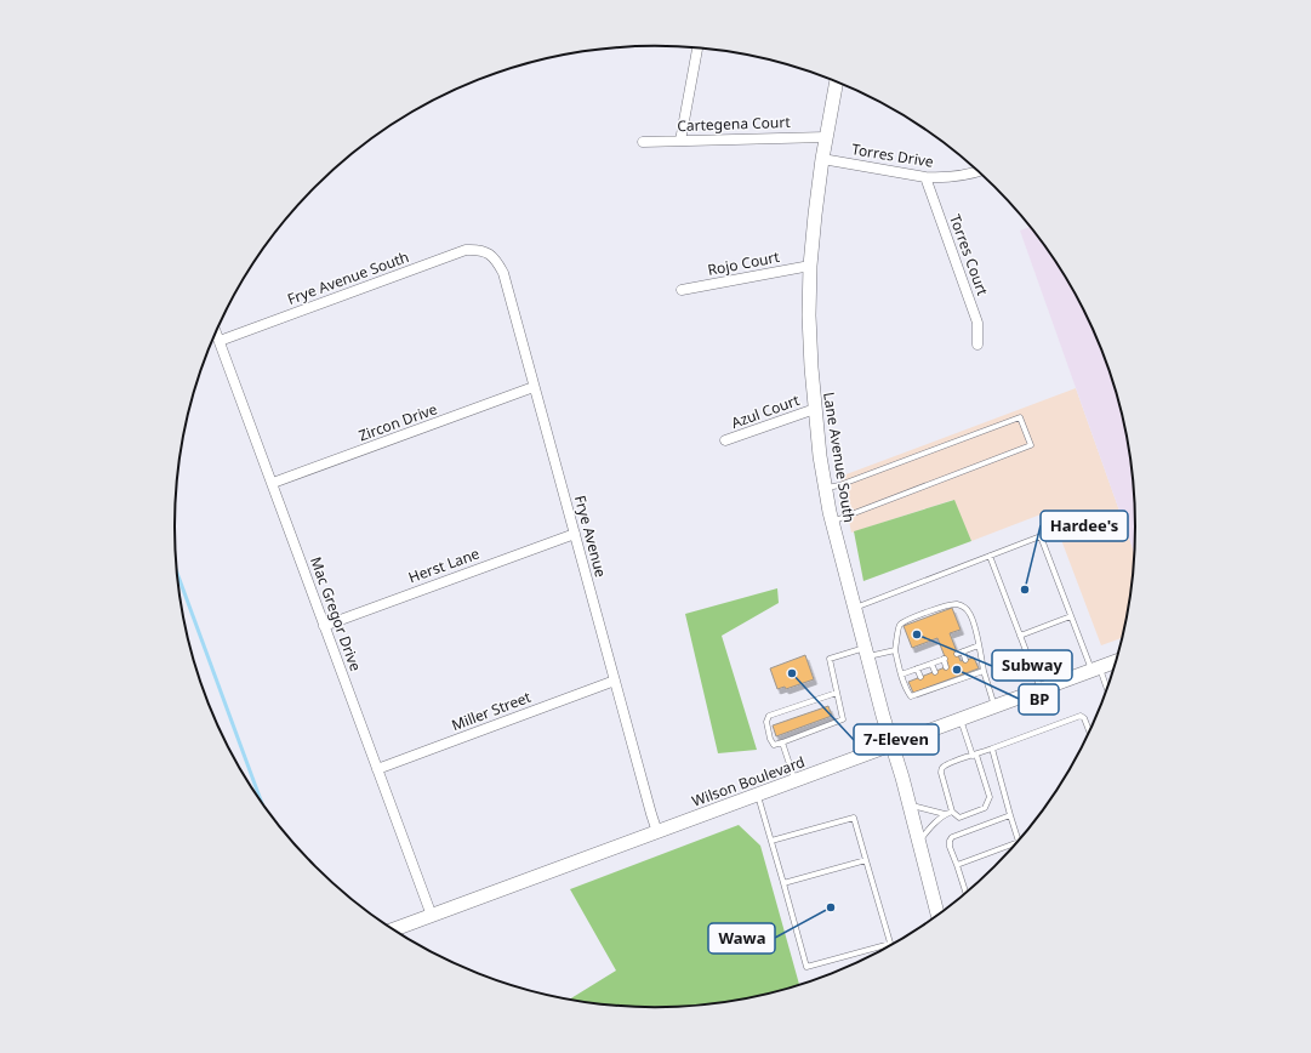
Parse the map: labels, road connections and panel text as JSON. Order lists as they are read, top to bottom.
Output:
{
  "streets": {
    "main road": ["Lane Avenue South", "Wilson Boulevard"],
    "street": [
      "Cartegena Court",
      "Torres Drive",
      "Torres Court",
      "Rojo Court",
      "Frye Avenue South",
      "Azul Court",
      "Zircon Drive",
      "Frye Avenue",
      "Herst Lane",
      "Mac Gregor Drive",
      "Miller Street"
    ]
  },
  "crossings": [
    ["Cartegena Court", "Lane Avenue South"],
    ["Torres Drive", "Torres Court"],
    ["Torres Drive", "Lane Avenue South"],
    ["Rojo Court", "Lane Avenue South"],
    ["Frye Avenue South", "Frye Avenue"],
    ["Frye Avenue South", "Mac Gregor Drive"],
    ["Azul Court", "Lane Avenue South"],
    ["Zircon Drive", "Frye Avenue"],
    ["Zircon Drive", "Mac Gregor Drive"],
    ["Lane Avenue South", "Wilson Boulevard"],
    ["Frye Avenue", "Herst Lane"],
    ["Frye Avenue", "Miller Street"],
    ["Frye Avenue", "Wilson Boulevard"],
    ["Herst Lane", "Mac Gregor Drive"],
    ["Mac Gregor Drive", "Miller Street"],
    ["Mac Gregor Drive", "Wilson Boulevard"]
  ],
  "places": [
    "Hardee's",
    "Subway",
    "BP",
    "7-Eleven",
    "Wawa"
  ]
}
